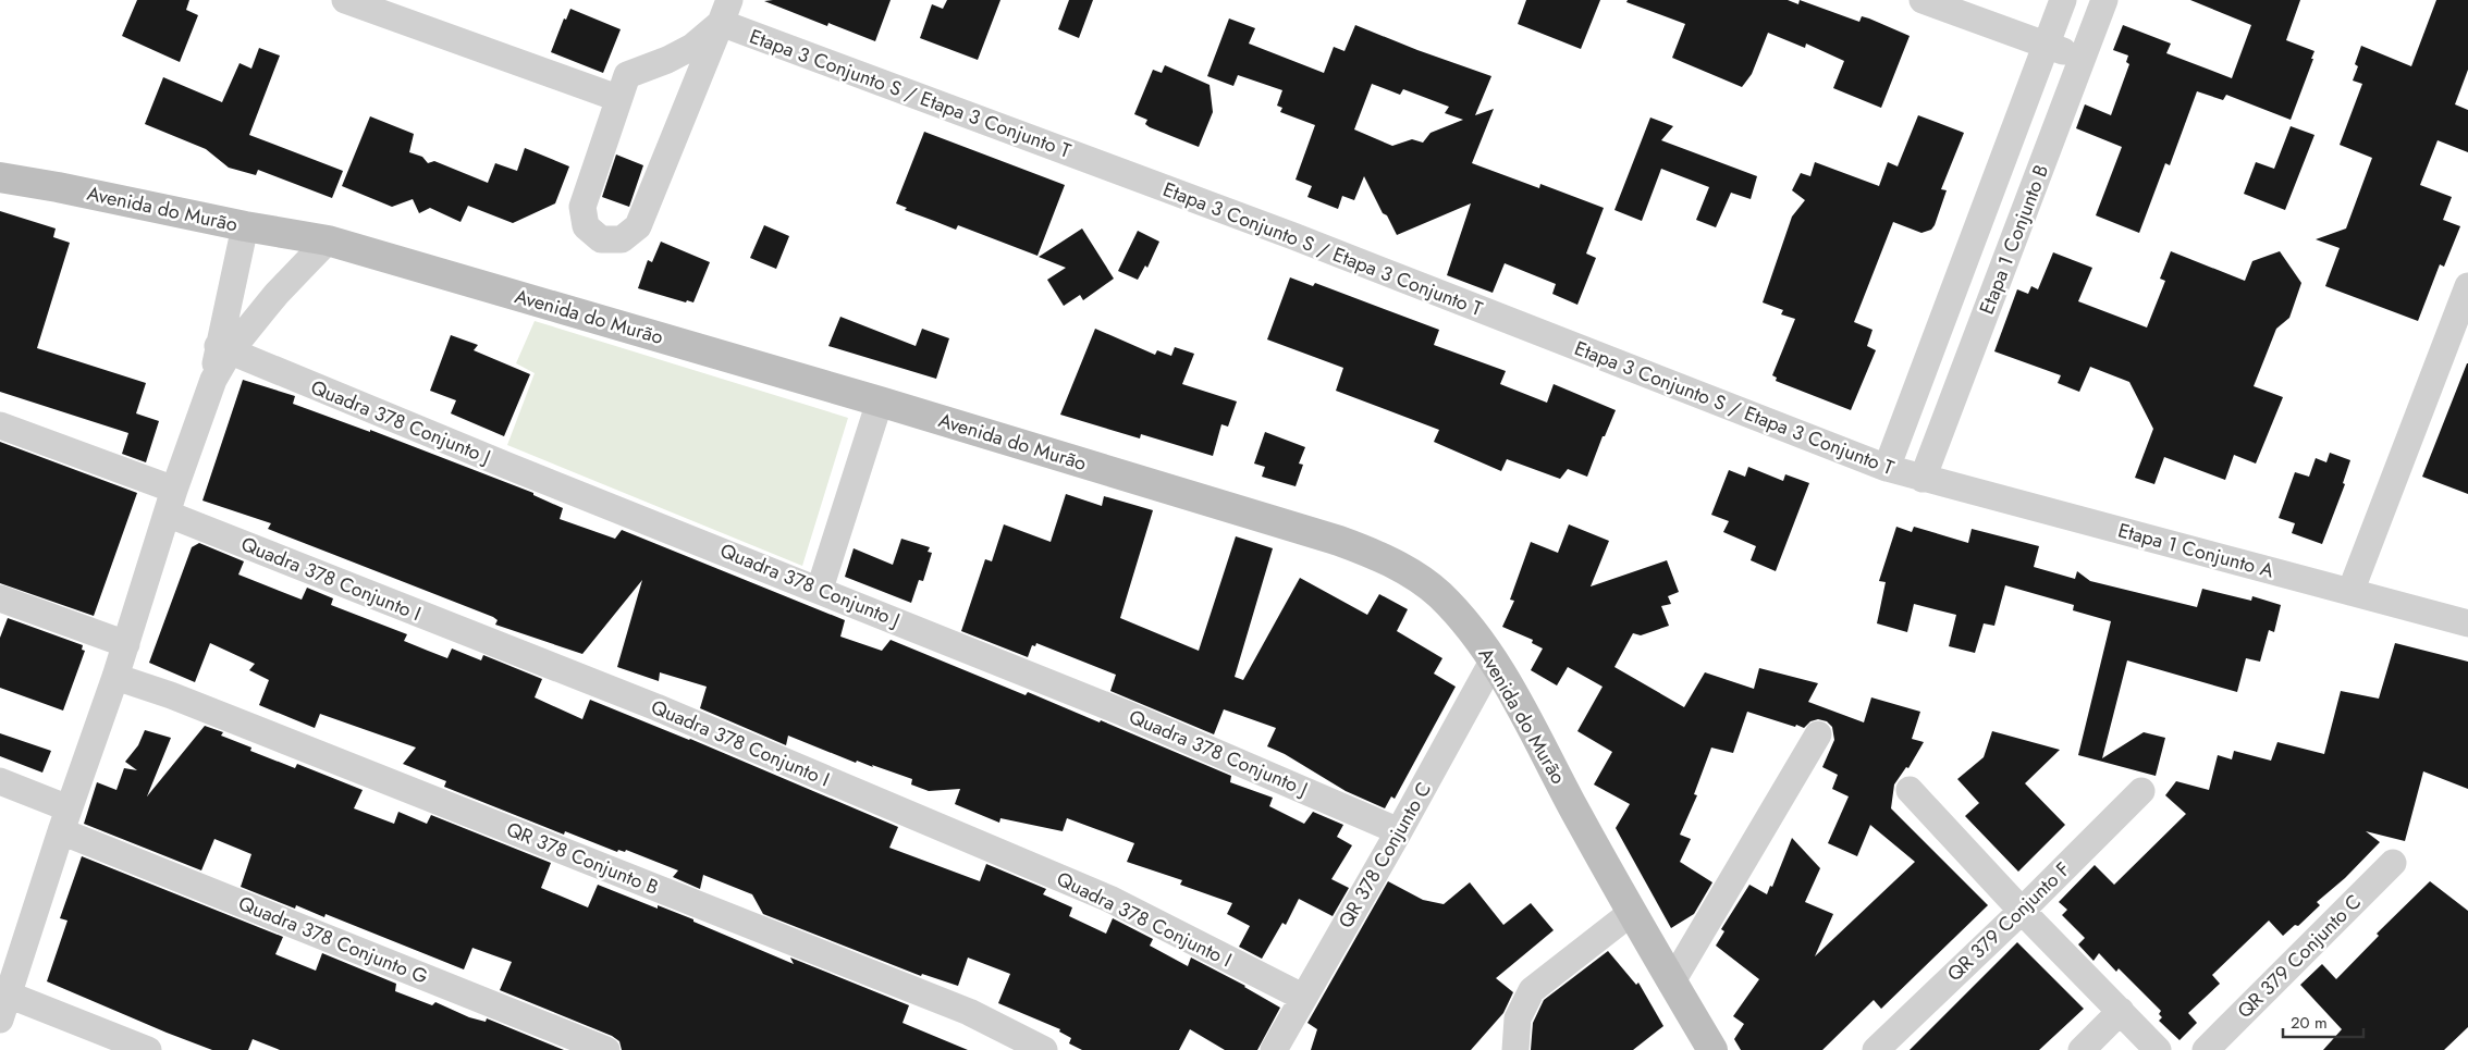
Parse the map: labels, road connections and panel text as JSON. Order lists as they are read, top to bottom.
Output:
{
  "streets": {
    "street": [
      "Etapa 3 Conjunto S / Etapa 3 Conjunto T",
      "Avenida do Murão",
      "Etapa 1 Conjunto B",
      "Quadra 378 Conjunto J",
      "Etapa 1 Conjunto A",
      "Quadra 378 Conjunto I",
      "QR 378 Conjunto C",
      "QR 378 Conjunto B",
      "QR 379 Conjunto F",
      "Quadra 378 Conjunto G",
      "QR 379 Conjunto C"
    ]
  },
  "crossings": [
    ["Etapa 3 Conjunto S / Etapa 3 Conjunto T", "Etapa 1 Conjunto B"],
    ["Etapa 3 Conjunto S / Etapa 3 Conjunto T", "Etapa 1 Conjunto A"],
    ["Avenida do Murão", "QR 378 Conjunto C"],
    ["Etapa 1 Conjunto B", "Etapa 1 Conjunto A"],
    ["Quadra 378 Conjunto J", "QR 378 Conjunto C"],
    ["Quadra 378 Conjunto I", "QR 378 Conjunto C"]
  ],
  "scale_bar": "20 m"
}
